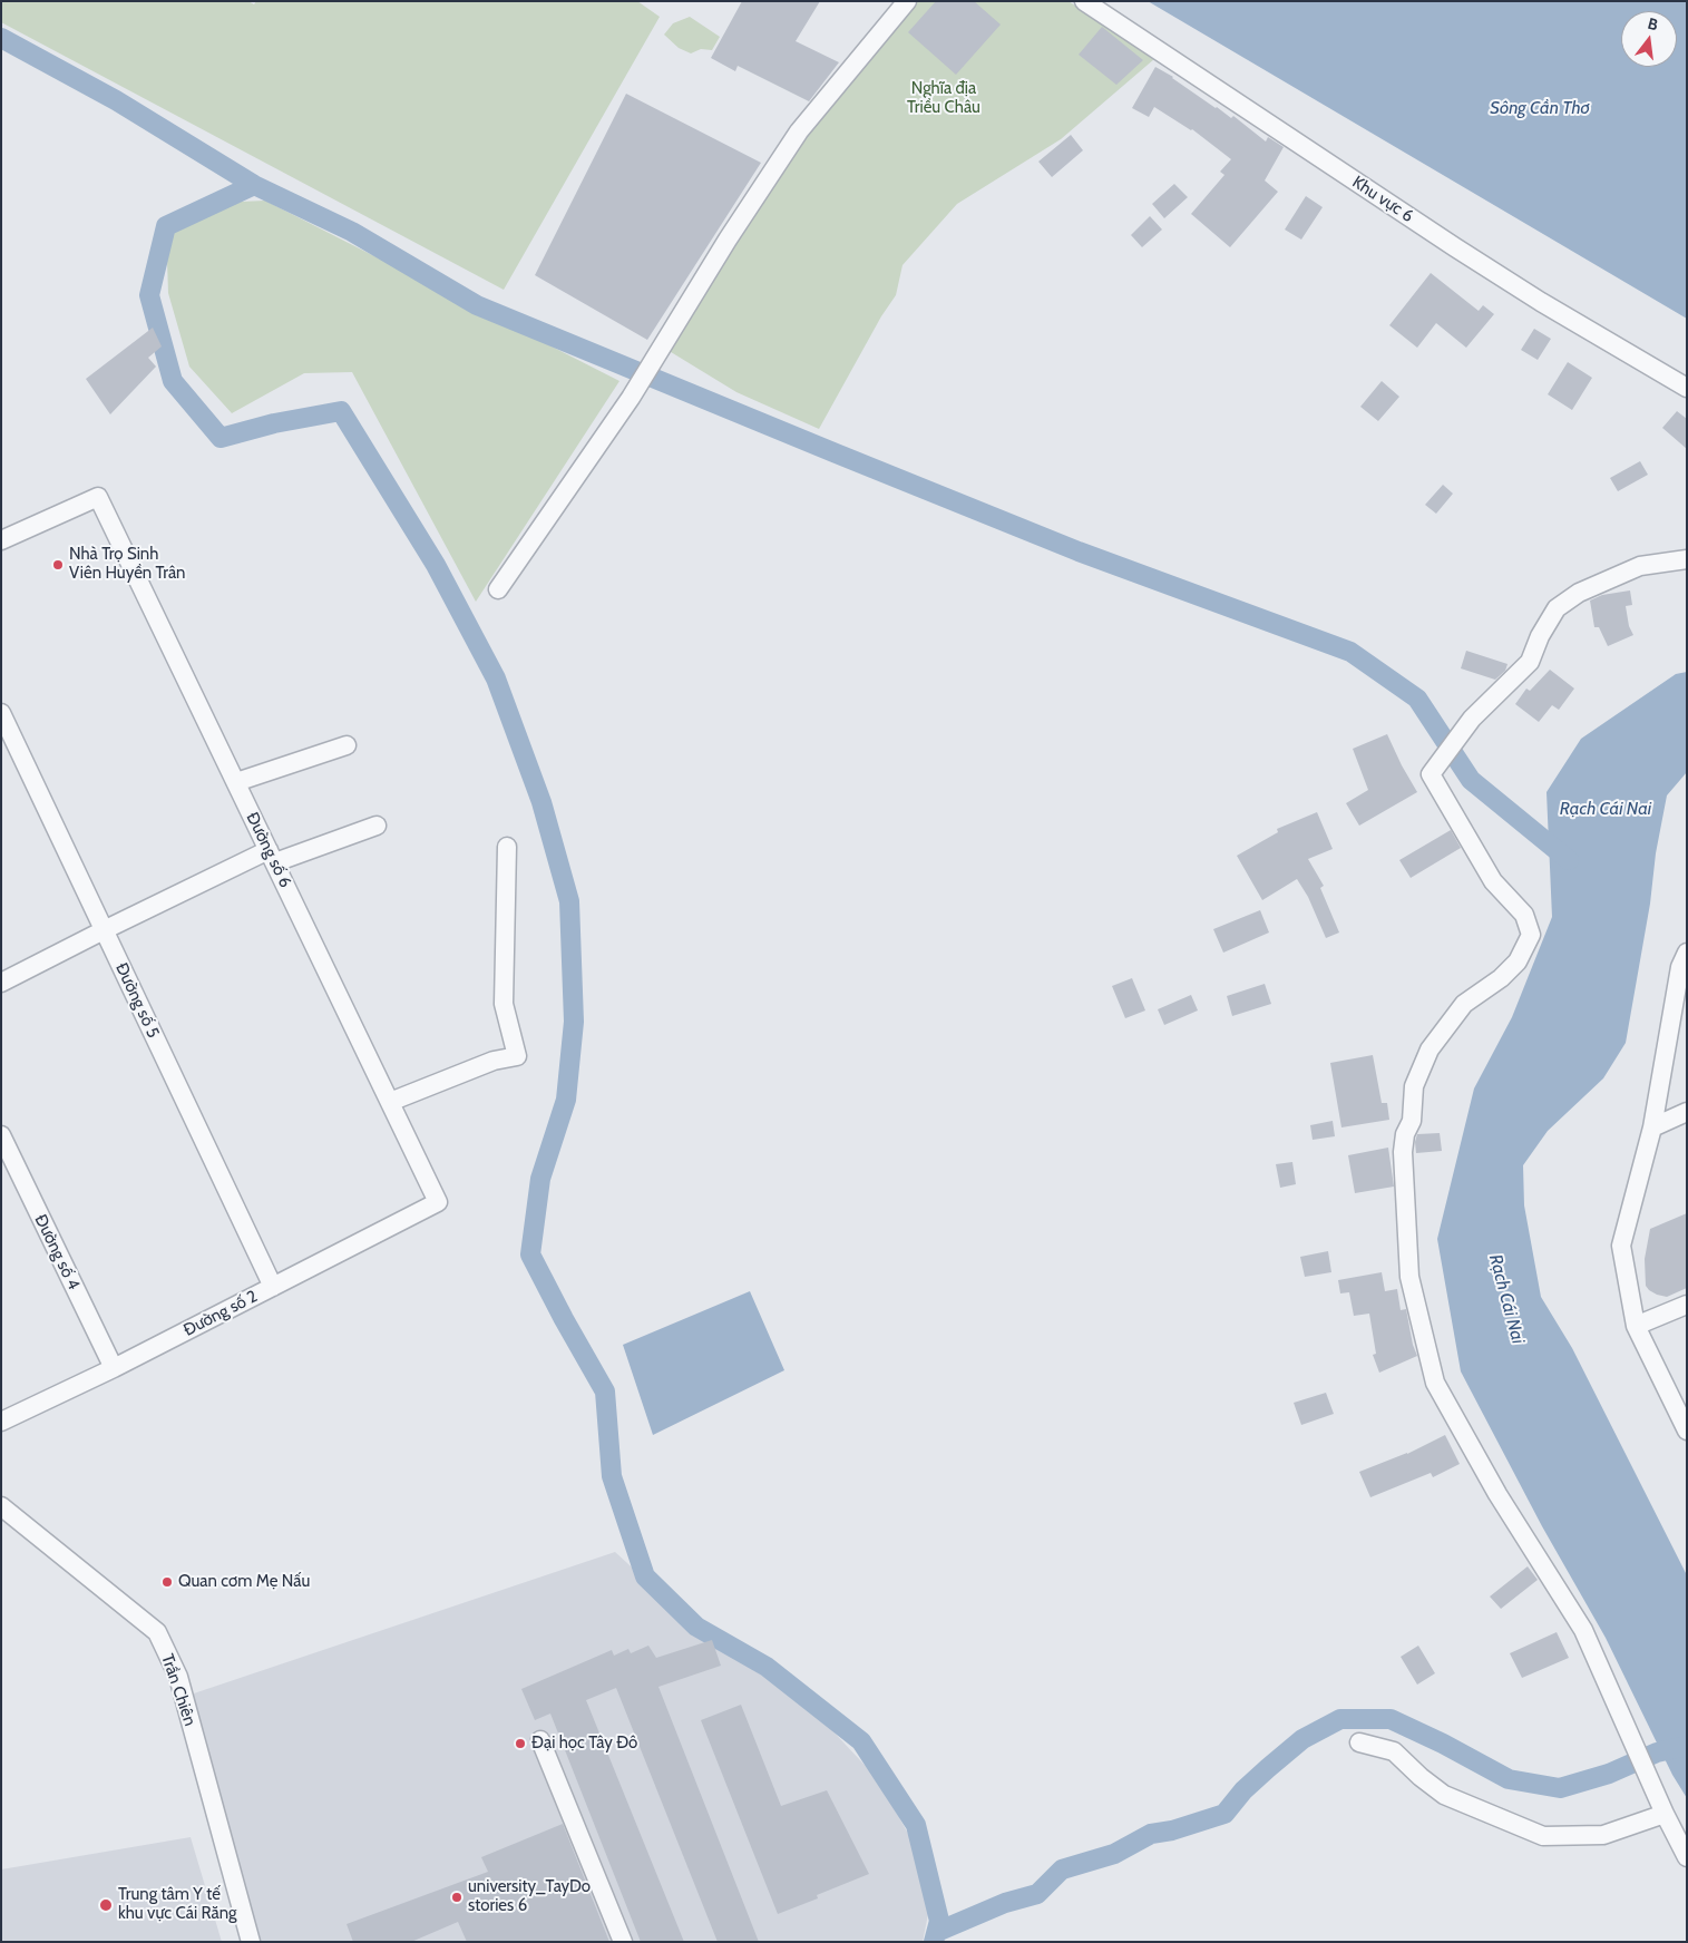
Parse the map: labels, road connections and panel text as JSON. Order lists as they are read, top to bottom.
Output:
{
  "streets": {
    "street": [
      "Khu vực 6",
      "Đường số 6",
      "Đường số 5",
      "Đường số 4",
      "Đường số 2",
      "Trần Chiên"
    ]
  },
  "crossings": [
    ["Đường số 6", "Đường số 2"],
    ["Đường số 5", "Đường số 2"],
    ["Đường số 4", "Đường số 2"]
  ],
  "water": ["Sông Cần Thơ", "Rạch Cái Nai"],
  "parks": ["Nghĩa địa Triều Châu"],
  "places": [
    "Nhà Trọ Sinh Viên Huyền Trân",
    "Quan cơm Mẹ Nấu",
    "Đại học Tây Đô",
    "university_TayDo stories 6",
    "Trung tâm Y tế khu vực Cái Răng"
  ],
  "north": "top"
}
